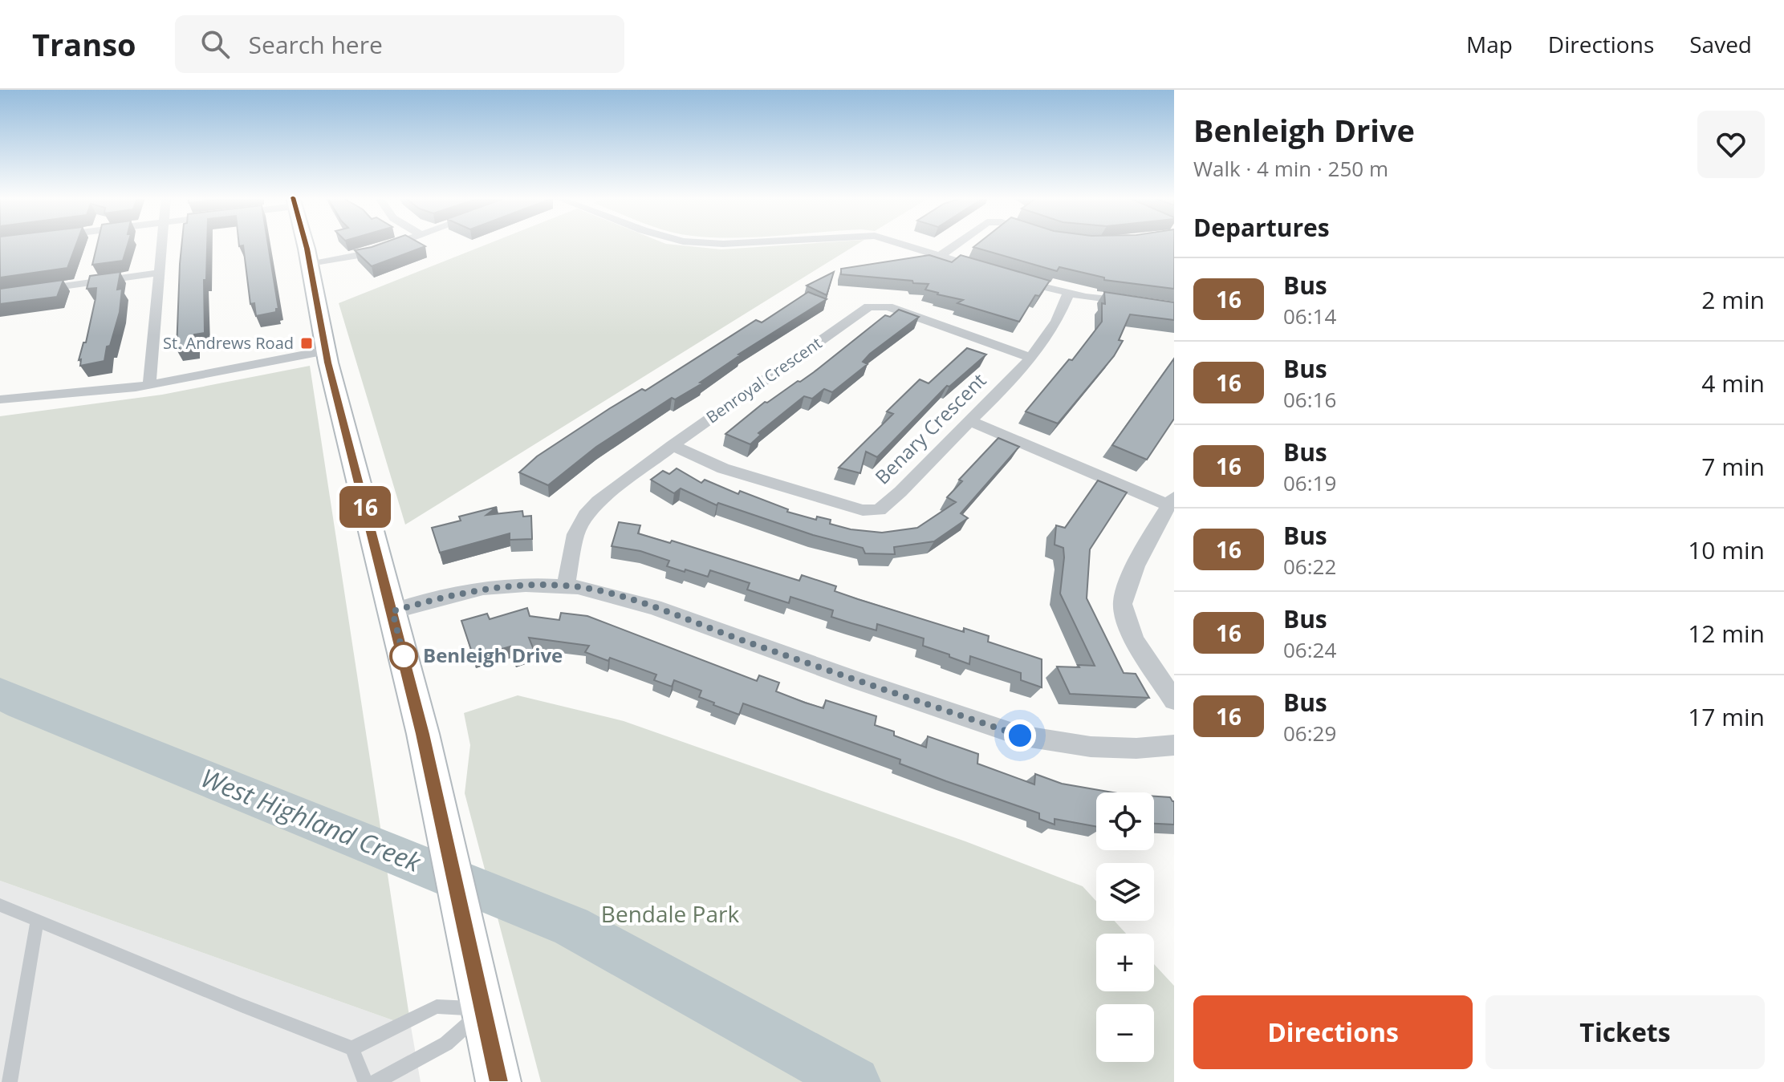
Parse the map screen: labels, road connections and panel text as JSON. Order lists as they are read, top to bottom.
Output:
{
  "streets": {
    "street": ["Benroyal Crescent", "Benary Crescent"]
  },
  "crossings": [
    ["Benroyal Crescent", "Benary Crescent"]
  ],
  "water": ["West Highland Creek"],
  "parks": ["Bendale Park"],
  "places": {
    "transit": ["St. Andrews Road"],
    "other": ["Benleigh Drive"]
  },
  "lines": ["bus line 16"],
  "page": {
    "header": "Transo",
    "search": "Search here",
    "nav": ["Map", "Directions", "Saved"],
    "on_map": "16",
    "heading": [
      ["Benleigh Drive", "Walk · 4 min · 250 m"],
      "Departures"
    ],
    "list": [
      {
        "mark": "16",
        "name": "Bus",
        "note": "06:14",
        "value": "2 min"
      },
      {
        "mark": "16",
        "name": "Bus",
        "note": "06:16",
        "value": "4 min"
      },
      {
        "mark": "16",
        "name": "Bus",
        "note": "06:19",
        "value": "7 min"
      },
      {
        "mark": "16",
        "name": "Bus",
        "note": "06:22",
        "value": "10 min"
      },
      {
        "mark": "16",
        "name": "Bus",
        "note": "06:24",
        "value": "12 min"
      },
      {
        "mark": "16",
        "name": "Bus",
        "note": "06:29",
        "value": "17 min"
      }
    ],
    "map_buttons": ["+", "−"],
    "buttons": ["Directions", "Tickets"]
  }
}
